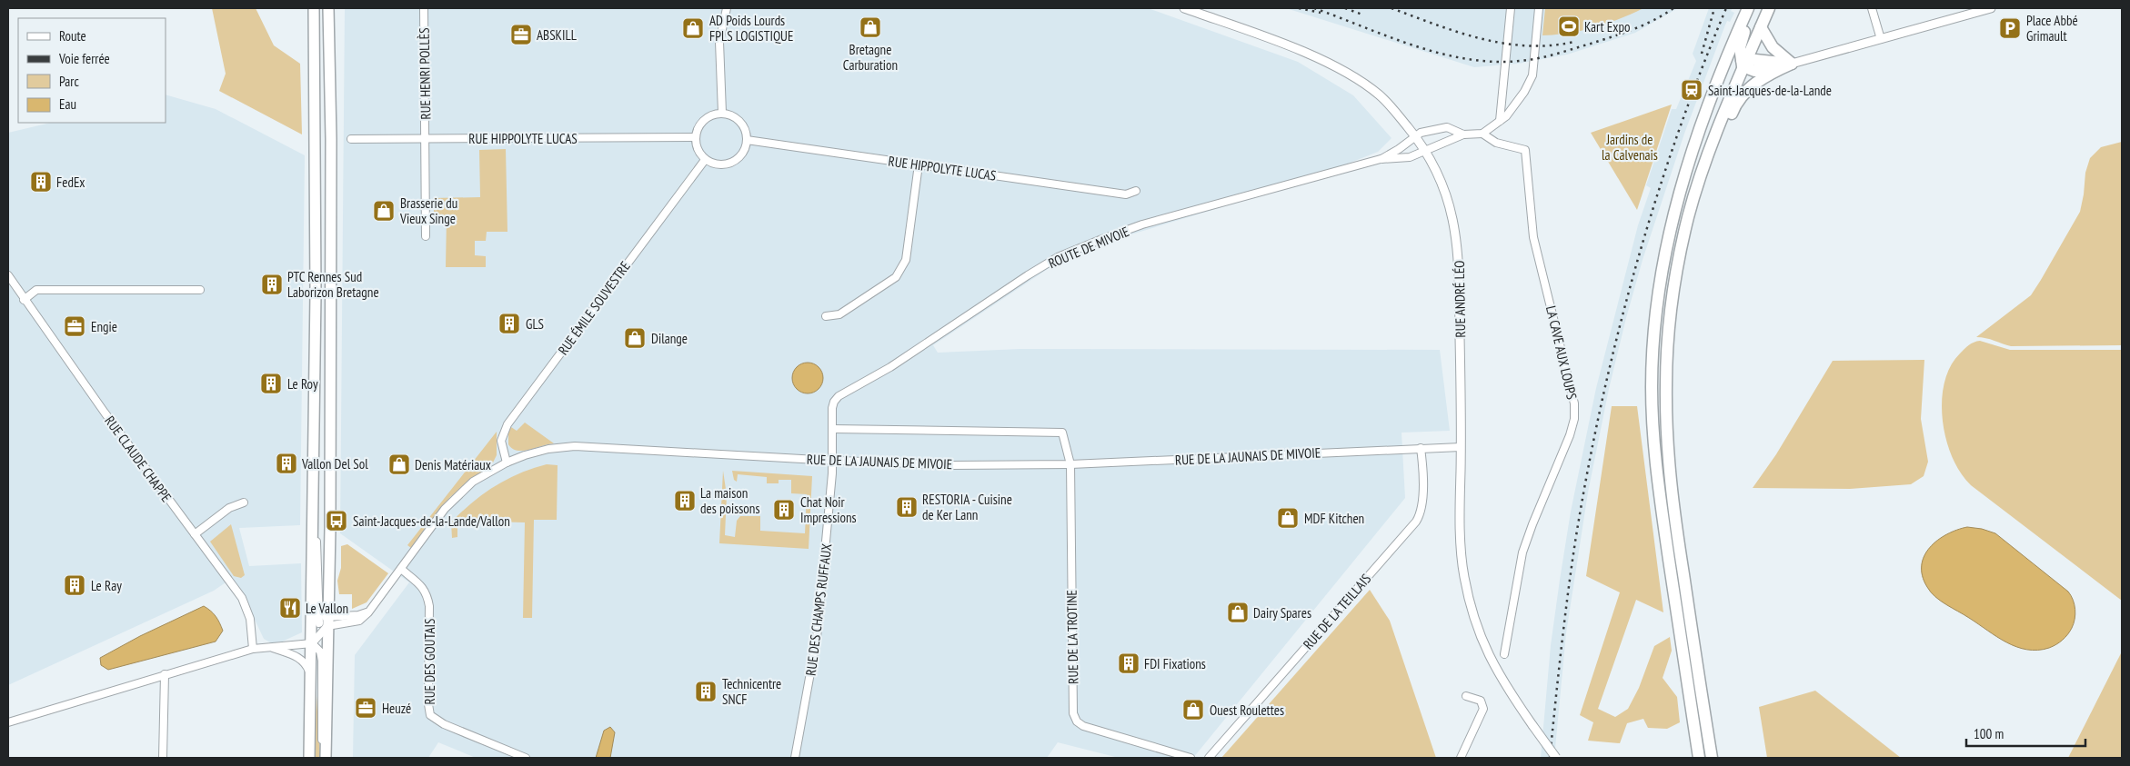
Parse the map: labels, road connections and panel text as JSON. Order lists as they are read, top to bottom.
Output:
{
  "streets": {
    "street": [
      "RUE HENRI POLLÈS",
      "RUE HIPPOLYTE LUCAS",
      "ROUTE DE MIVOIE",
      "RUE ANDRÉ LÉO",
      "RUE ÉMILE SOUVESTRE",
      "LA CAVE AUX LOUPS",
      "RUE DE LA JAUNAIS DE MIVOIE",
      "RUE CLAUDE CHAPPE",
      "RUE DES CHAMPS RUFFAUX",
      "RUE DE LA TEILLAIS",
      "RUE DE LA TROTINE",
      "RUE DES GOUTAIS"
    ]
  },
  "crossings": [
    ["RUE HENRI POLLÈS", "RUE HIPPOLYTE LUCAS"],
    ["RUE HIPPOLYTE LUCAS", "RUE ÉMILE SOUVESTRE"],
    ["ROUTE DE MIVOIE", "RUE ANDRÉ LÉO"],
    ["ROUTE DE MIVOIE", "RUE DE LA JAUNAIS DE MIVOIE"],
    ["ROUTE DE MIVOIE", "RUE DES CHAMPS RUFFAUX"],
    ["ROUTE DE MIVOIE", "RUE DE LA TROTINE"],
    ["RUE ANDRÉ LÉO", "RUE DE LA JAUNAIS DE MIVOIE"],
    ["RUE ÉMILE SOUVESTRE", "RUE DE LA JAUNAIS DE MIVOIE"],
    ["RUE DE LA JAUNAIS DE MIVOIE", "RUE DES CHAMPS RUFFAUX"],
    ["RUE DE LA JAUNAIS DE MIVOIE", "RUE DE LA TEILLAIS"],
    ["RUE DE LA JAUNAIS DE MIVOIE", "RUE DE LA TROTINE"],
    ["RUE DE LA JAUNAIS DE MIVOIE", "RUE DES GOUTAIS"]
  ],
  "parks": ["Jardins de la Calvenais"],
  "places": {
    "sports": ["Kart Expo"],
    "shop": [
      "Bretagne Carburation",
      "AD Poids Lourds FPLS LOGISTIQUE",
      "Brasserie du Vieux Singe",
      "Dilange",
      "Denis Matériaux",
      "MDF Kitchen",
      "Dairy Spares",
      "Ouest Roulettes"
    ],
    "parking": ["Place Abbé Grimault"],
    "office": ["ABSKILL", "Engie", "Heuzé"],
    "station": ["Saint-Jacques-de-la-Lande"],
    "building": [
      "FedEx",
      "PTC Rennes Sud Laborizon Bretagne",
      "GLS",
      "Le Roy",
      "Vallon Del Sol",
      "La maison des poissons",
      "RESTORIA - Cuisine de Ker Lann",
      "Chat Noir Impressions",
      "Le Ray",
      "FDI Fixations",
      "Technicentre SNCF"
    ],
    "bus stop": ["Saint-Jacques-de-la-Lande/Vallon"],
    "restaurant": ["Le Vallon"]
  },
  "legend": [
    "Route",
    "Voie ferrée",
    "Parc",
    "Eau"
  ],
  "scale_bar": "100 m"
}
